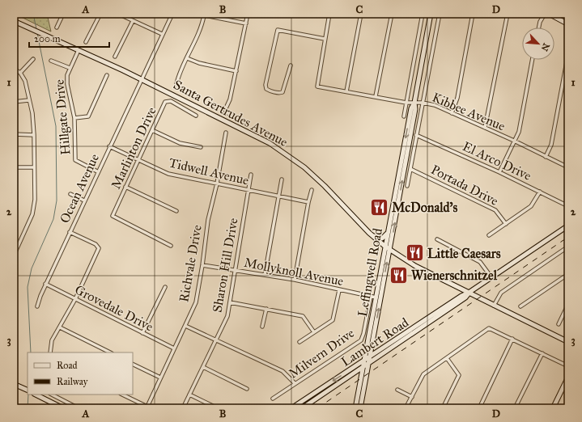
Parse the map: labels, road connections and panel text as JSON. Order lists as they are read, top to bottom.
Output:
{
  "streets": {
    "main road": ["Santa Gertrudes Avenue", "Leffingwell Road", "Lambert Road"],
    "street": [
      "Kibbee Avenue",
      "Hillgate Drive",
      "Marlinton Drive",
      "El Arco Drive",
      "Tidwell Avenue",
      "Portada Drive",
      "Ocean Avenue",
      "Richvale Drive",
      "Sharon Hill Drive",
      "Mollyknoll Avenue",
      "Grovedale Drive",
      "Milvern Drive"
    ]
  },
  "crossings": [
    ["Kibbee Avenue", "Leffingwell Road"],
    ["Santa Gertrudes Avenue", "Hillgate Drive"],
    ["Santa Gertrudes Avenue", "Ocean Avenue"],
    ["Santa Gertrudes Avenue", "Leffingwell Road"],
    ["Santa Gertrudes Avenue", "Lambert Road"],
    ["Hillgate Drive", "Ocean Avenue"],
    ["Marlinton Drive", "Tidwell Avenue"],
    ["Tidwell Avenue", "Ocean Avenue"],
    ["Tidwell Avenue", "Richvale Drive"],
    ["Tidwell Avenue", "Sharon Hill Drive"],
    ["Ocean Avenue", "Grovedale Drive"],
    ["Richvale Drive", "Mollyknoll Avenue"],
    ["Richvale Drive", "Grovedale Drive"],
    ["Sharon Hill Drive", "Mollyknoll Avenue"],
    ["Mollyknoll Avenue", "Leffingwell Road"],
    ["Mollyknoll Avenue", "Milvern Drive"],
    ["Leffingwell Road", "Lambert Road"]
  ],
  "places": {
    "restaurant": ["McDonald's", "Little Caesars", "Wienerschnitzel"]
  },
  "legend": ["Road", "Railway"],
  "scale_bar": "200 m",
  "north": "bottom right",
  "grid": {
    "columns": [
      "A",
      "B",
      "C",
      "D"
    ],
    "rows": ["1", "2", "3"]
  }
}
